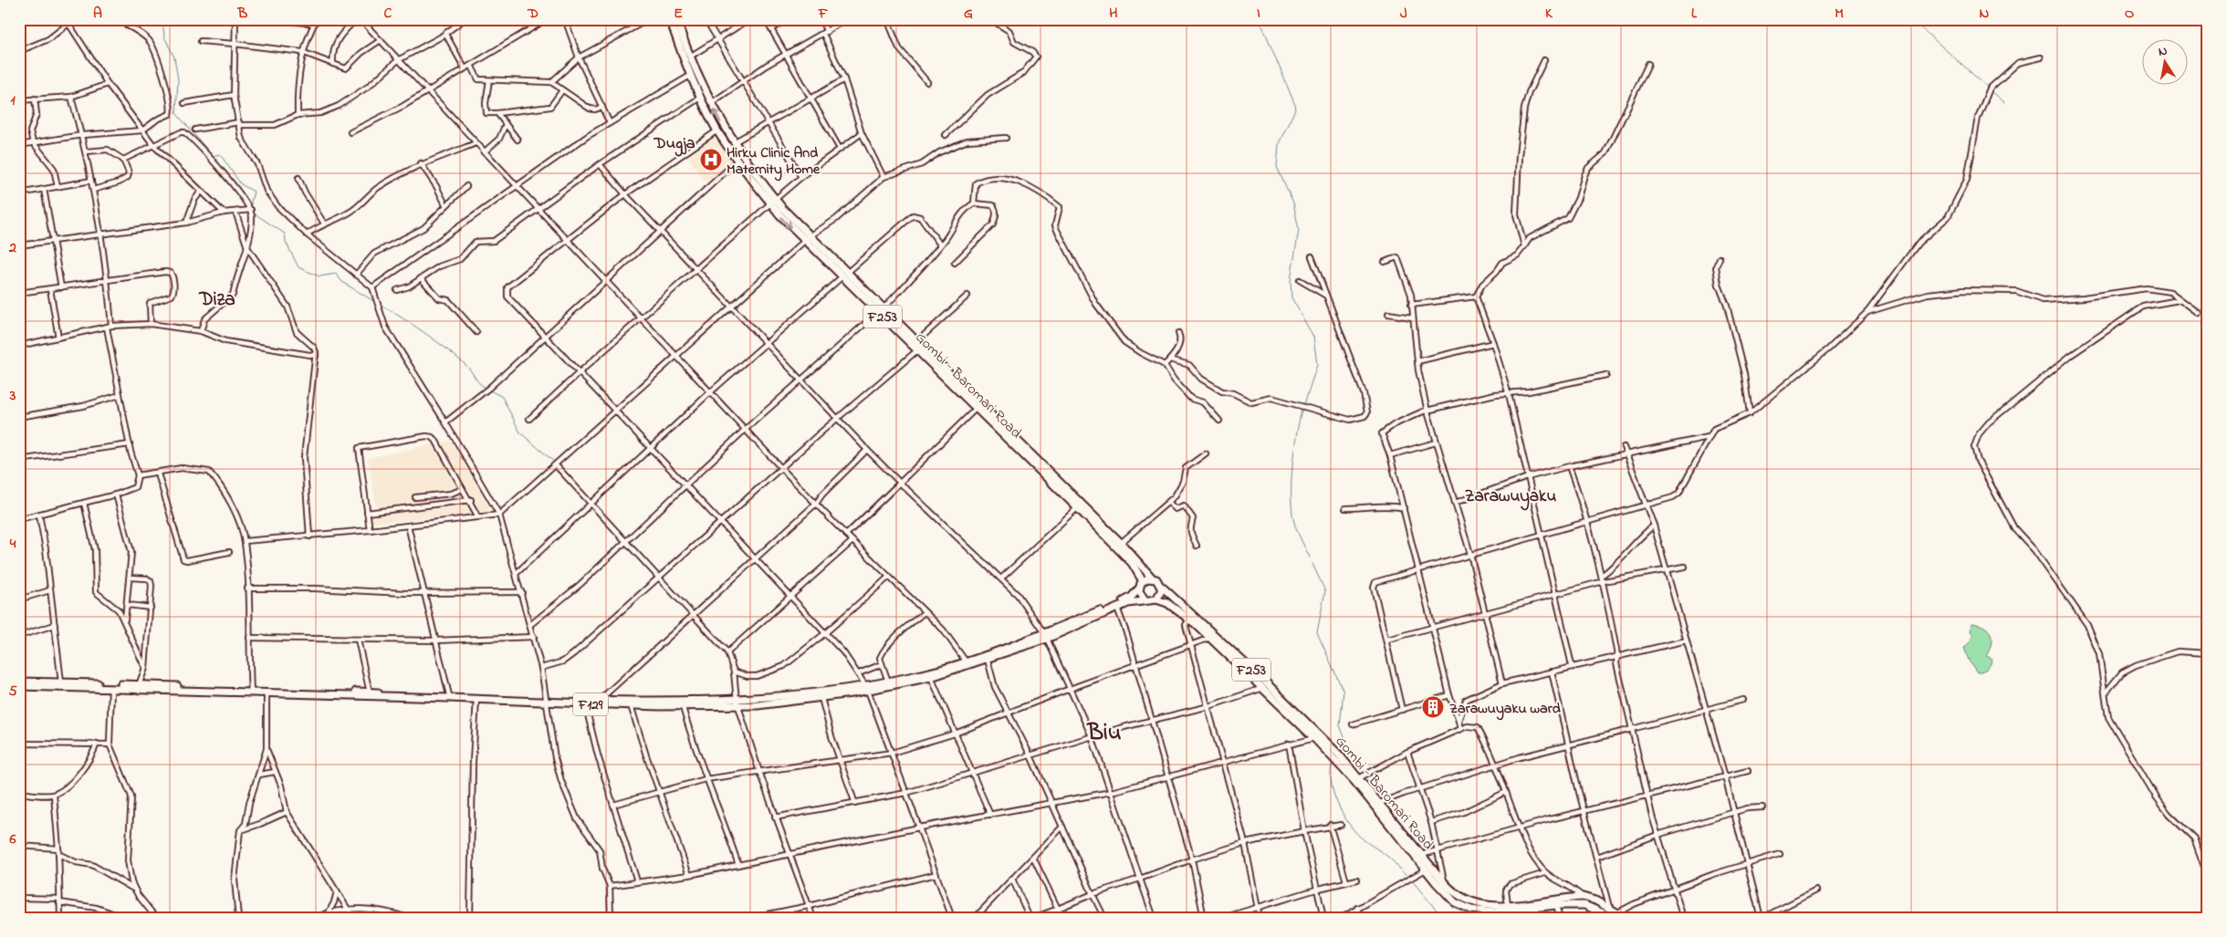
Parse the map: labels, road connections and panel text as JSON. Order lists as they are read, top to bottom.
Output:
{
  "streets": {
    "main road": ["F253", "Gombi - Baromari Road", "F129"]
  },
  "crossings": [
    ["F253", "Gombi - Baromari Road"],
    ["F253", "F129"],
    ["Gombi - Baromari Road", "F129"]
  ],
  "districts": [
    "Dugja",
    "Diza",
    "Zarawuyaku",
    "Biu"
  ],
  "places": {
    "hospital": ["Hirku Clinic And Maternity Home"],
    "building": ["Zarawuyaku ward"]
  },
  "north": "top",
  "grid": {
    "columns": [
      "A",
      "B",
      "C",
      "D",
      "E",
      "F",
      "G",
      "H",
      "I",
      "J",
      "K",
      "L",
      "M",
      "N",
      "O"
    ],
    "rows": [
      "1",
      "2",
      "3",
      "4",
      "5",
      "6"
    ]
  }
}
